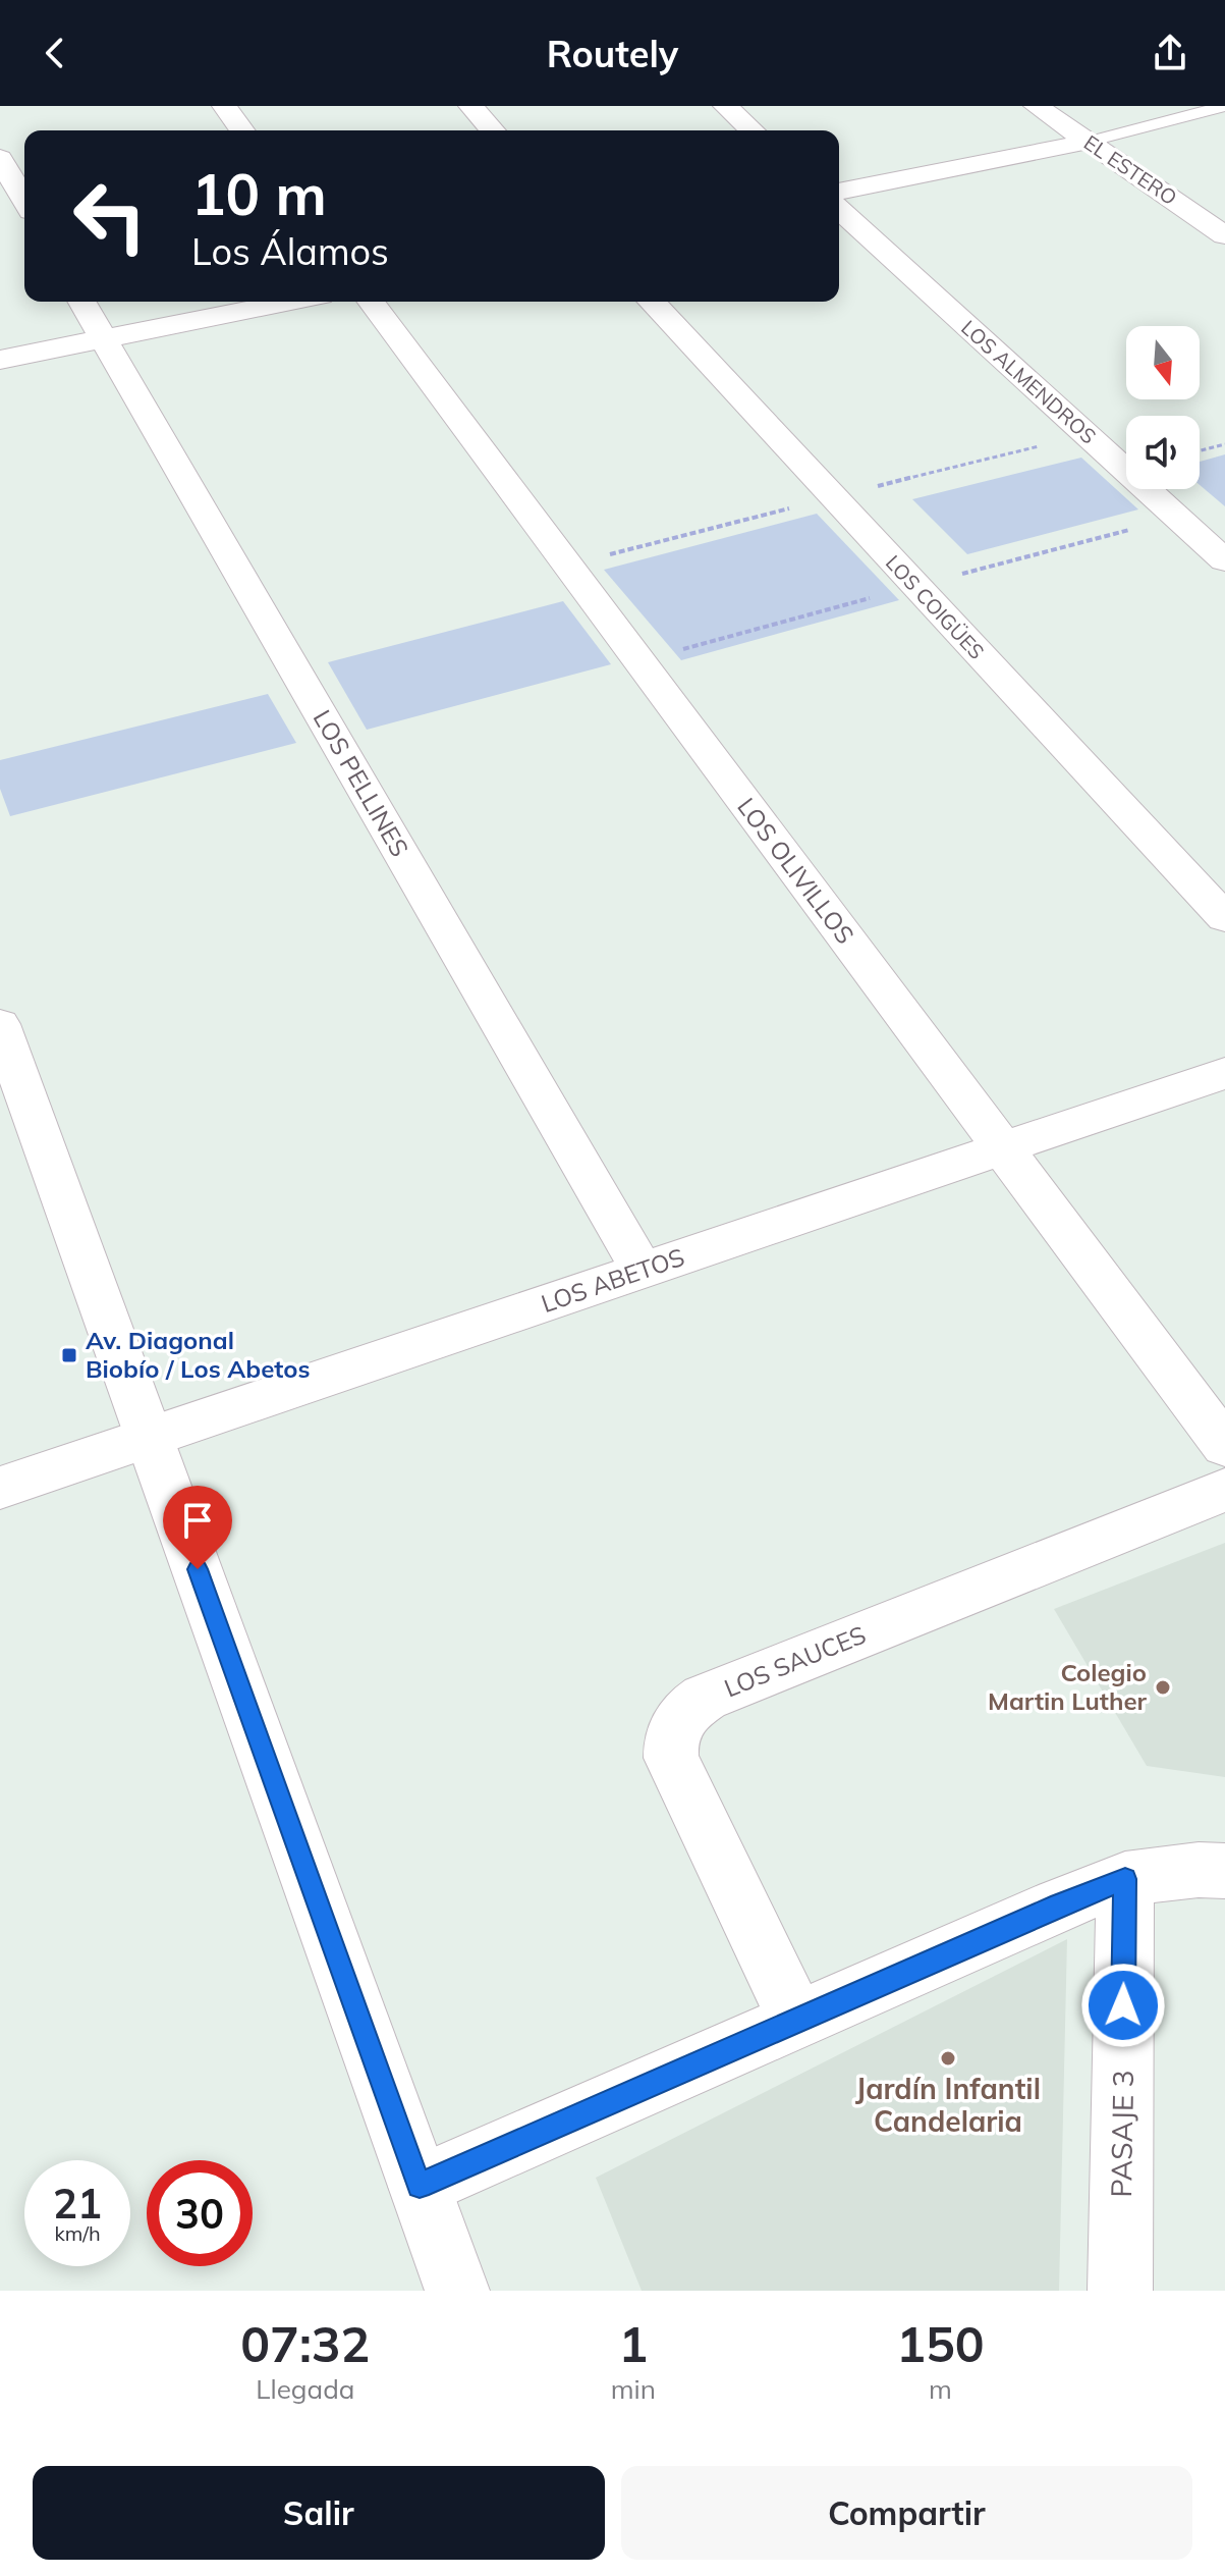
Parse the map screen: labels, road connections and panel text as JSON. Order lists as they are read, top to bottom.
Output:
{
  "streets": {
    "street": [
      "EL ESTERO",
      "LOS ALMENDROS",
      "LOS COIGÜES",
      "LOS PELLINES",
      "LOS OLIVILLOS",
      "LOS ABETOS",
      "LOS SAUCES",
      "PASAJE 3"
    ]
  },
  "crossings": [
    ["LOS PELLINES", "LOS ABETOS"],
    ["LOS OLIVILLOS", "LOS ABETOS"]
  ],
  "places": {
    "transit": ["Av. Diagonal Biobío / Los Abetos"],
    "other": ["Colegio Martin Luther", "Jardín Infantil Candelaria"]
  },
  "north": "bottom",
  "page": {
    "header": "Routely",
    "turn": ["10 m", "Los Álamos"],
    "speed": "21 km/h",
    "limit": "30",
    "eta": [
      "07:32",
      "Llegada",
      "1",
      "min",
      "150",
      "m"
    ],
    "buttons": ["Salir", "Compartir"]
  }
}
